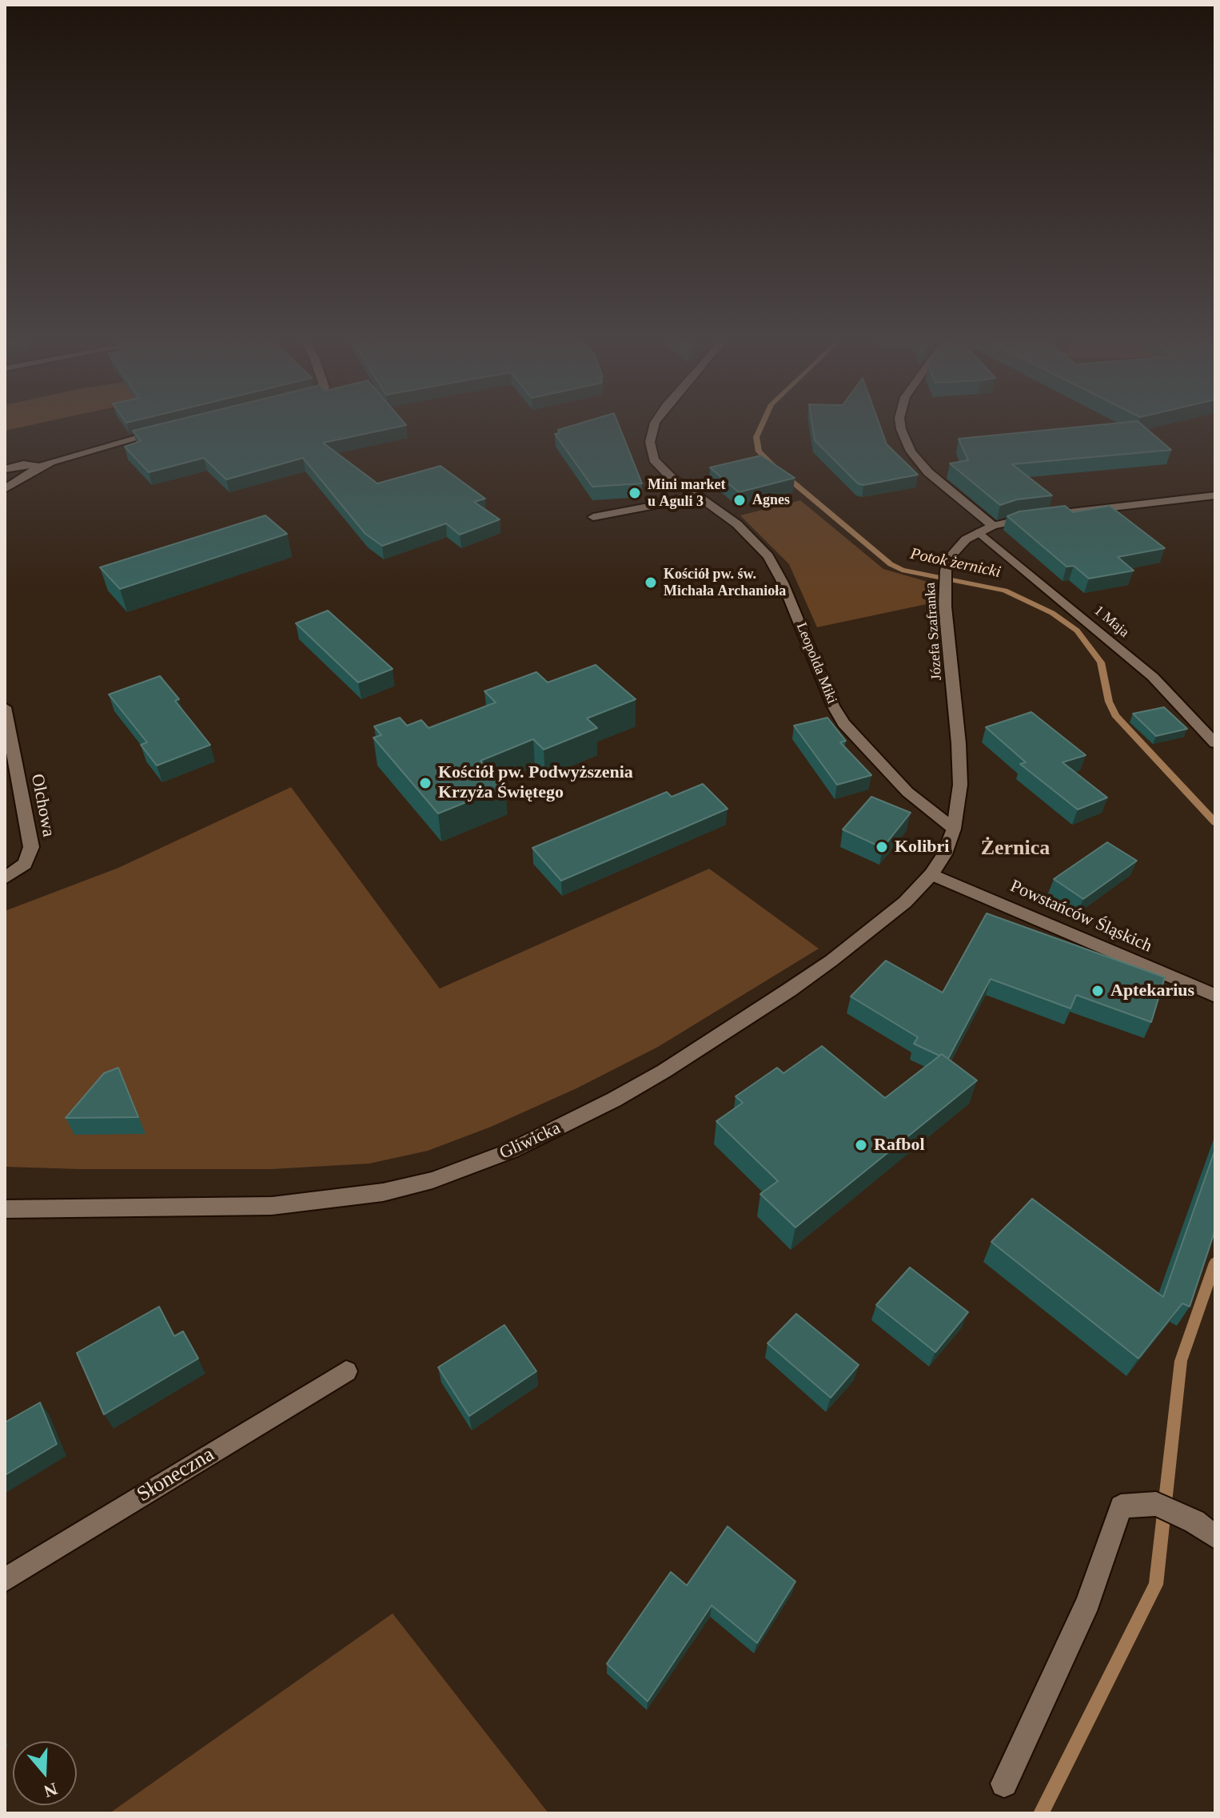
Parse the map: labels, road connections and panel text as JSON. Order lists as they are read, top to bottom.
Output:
{
  "streets": {
    "street": [
      "1 Maja",
      "Józefa Szafranka",
      "Leopolda Miki",
      "Olchowa",
      "Powstańców Śląskich",
      "Gliwicka",
      "Słoneczna"
    ]
  },
  "crossings": [
    ["1 Maja", "Józefa Szafranka"],
    ["Józefa Szafranka", "Leopolda Miki"],
    ["Józefa Szafranka", "Gliwicka"],
    ["Leopolda Miki", "Gliwicka"],
    ["Powstańców Śląskich", "Gliwicka"]
  ],
  "districts": ["Żernica"],
  "water": ["Potok żernicki"],
  "places": [
    "Mini market u Aguli 3",
    "Agnes",
    "Kościół pw. św. Michała Archanioła",
    "Kościół pw. Podwyższenia Krzyża Świętego",
    "Kolibri",
    "Aptekarius",
    "Rafbol"
  ],
  "north": "bottom"
}
